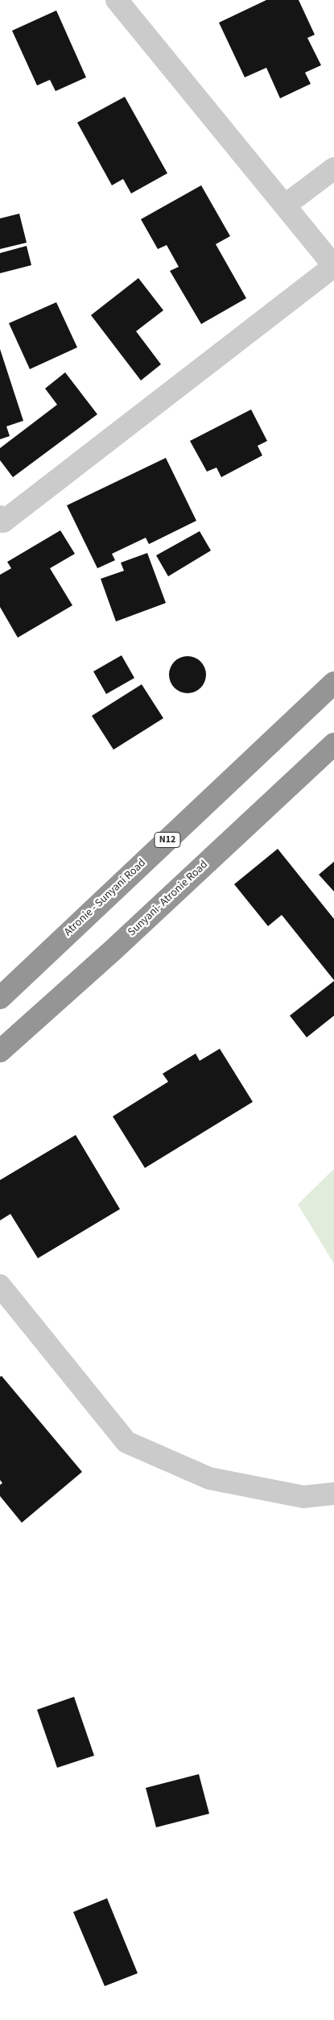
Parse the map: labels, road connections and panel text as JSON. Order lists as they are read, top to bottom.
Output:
{
  "streets": {
    "highway": ["N12", "Atronie - Sunyani Road", "Sunyani- Atronie Road"]
  }
}
